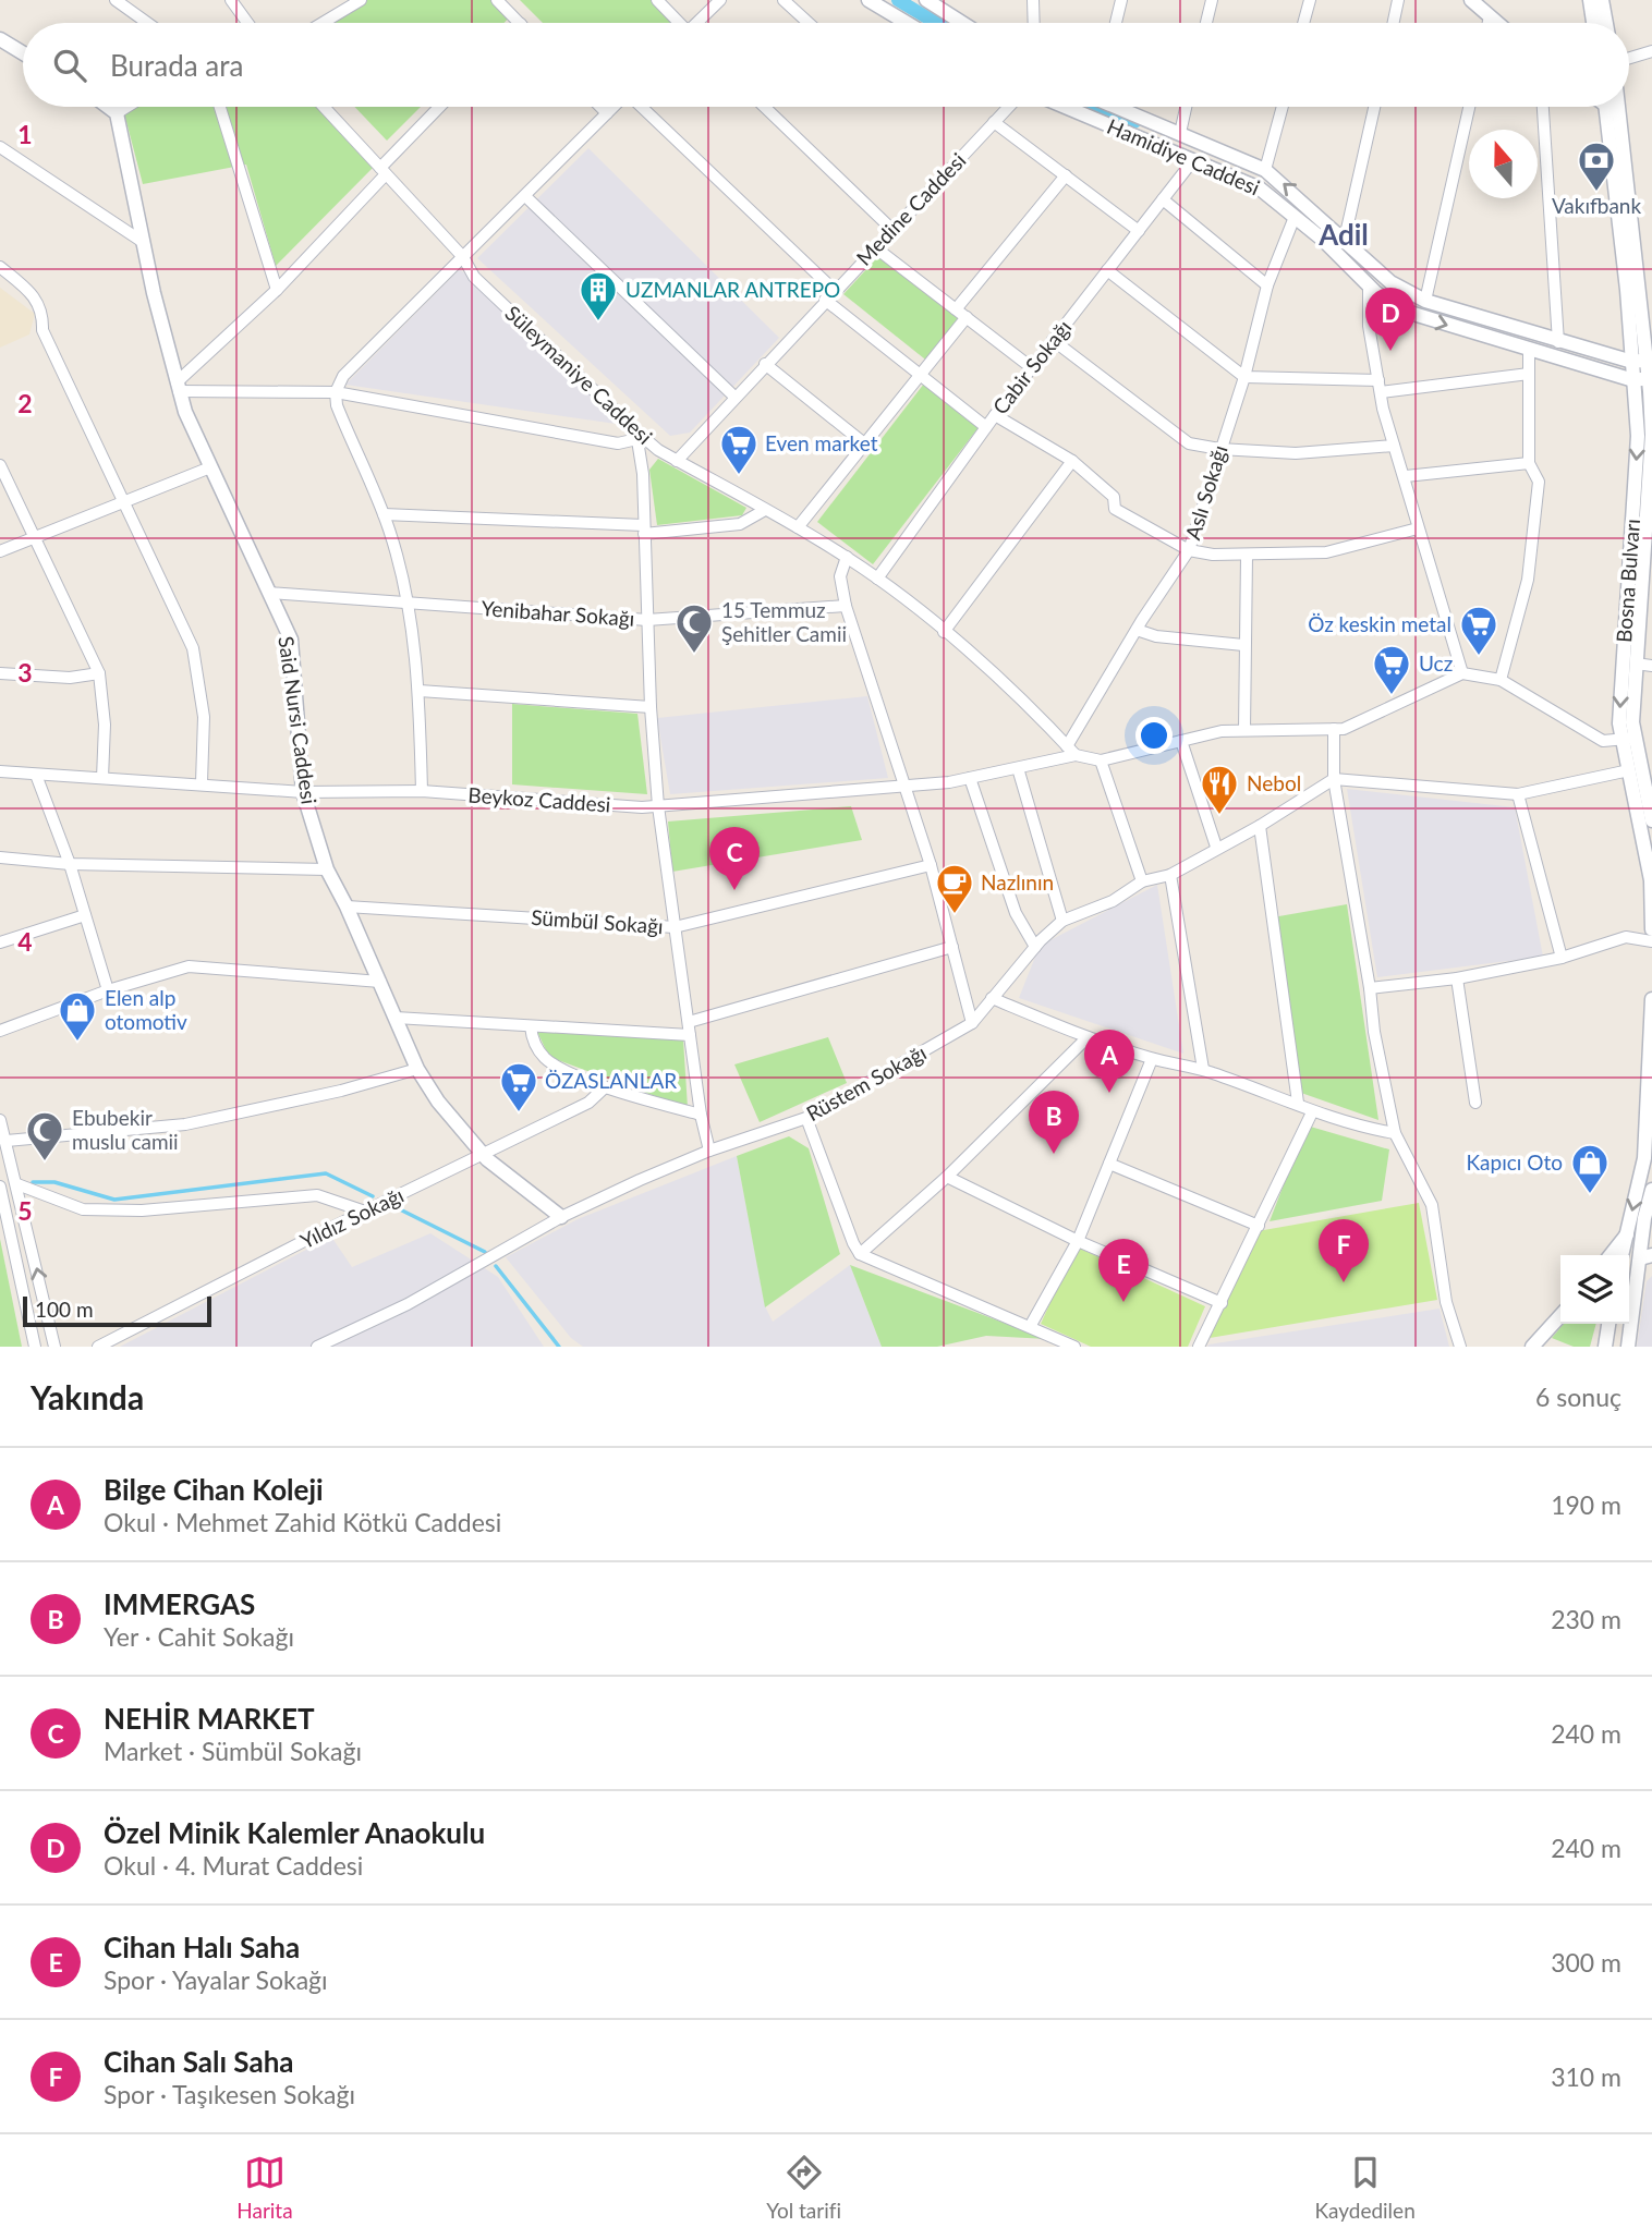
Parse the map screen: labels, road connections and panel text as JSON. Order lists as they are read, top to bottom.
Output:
{
  "streets": {
    "street": [
      "Hamidiye Caddesi",
      "Medine Caddesi",
      "Cabir Sokağı",
      "Süleymaniye Caddesi",
      "Aslı Sokağı",
      "Bosna Bulvarı",
      "Yenibahar Sokağı",
      "Said Nursi Caddesi",
      "Beykoz Caddesi",
      "Sümbül Sokağı",
      "Rüstem Sokağı",
      "Yıldız Sokağı"
    ]
  },
  "crossings": [
    ["Hamidiye Caddesi", "Cabir Sokağı"],
    ["Hamidiye Caddesi", "Aslı Sokağı"],
    ["Hamidiye Caddesi", "Bosna Bulvarı"],
    ["Medine Caddesi", "Süleymaniye Caddesi"],
    ["Cabir Sokağı", "Süleymaniye Caddesi"],
    ["Süleymaniye Caddesi", "Aslı Sokağı"],
    ["Süleymaniye Caddesi", "Beykoz Caddesi"],
    ["Aslı Sokağı", "Beykoz Caddesi"],
    ["Yenibahar Sokağı", "Said Nursi Caddesi"],
    ["Said Nursi Caddesi", "Beykoz Caddesi"],
    ["Said Nursi Caddesi", "Sümbül Sokağı"],
    ["Said Nursi Caddesi", "Rüstem Sokağı"],
    ["Said Nursi Caddesi", "Yıldız Sokağı"]
  ],
  "districts": ["Adil"],
  "places": {
    "bank": ["Vakıfbank"],
    "building": ["UZMANLAR ANTREPO"],
    "supermarket": [
      "Even market",
      "Öz keskin metal",
      "Ucz",
      "ÖZASLANLAR"
    ],
    "mosque": ["15 Temmuz Şehitler Camii", "Ebubekir muslu camii"],
    "restaurant": ["Nebol"],
    "cafe": ["Nazlının"],
    "shop": ["Elen alp otomotiv", "Kapıcı Oto"]
  },
  "scale_bar": "100 m",
  "north": "top",
  "page": {
    "search": "Burada ara",
    "pins": [
      "D",
      "C",
      "A",
      "B",
      "F",
      "E"
    ],
    "scale": "100 m",
    "heading": ["Yakında", "6 sonuç"],
    "list": [
      {
        "mark": "A",
        "name": "Bilge Cihan Koleji",
        "note": "Okul · Mehmet Zahid Kötkü Caddesi",
        "value": "190 m"
      },
      {
        "mark": "B",
        "name": "IMMERGAS",
        "note": "Yer · Cahit Sokağı",
        "value": "230 m"
      },
      {
        "mark": "C",
        "name": "NEHİR MARKET",
        "note": "Market · Sümbül Sokağı",
        "value": "240 m"
      },
      {
        "mark": "D",
        "name": "Özel Minik Kalemler Anaokulu",
        "note": "Okul · 4. Murat Caddesi",
        "value": "240 m"
      },
      {
        "mark": "E",
        "name": "Cihan Halı Saha",
        "note": "Spor · Yayalar Sokağı",
        "value": "300 m"
      },
      {
        "mark": "F",
        "name": "Cihan Salı Saha",
        "note": "Spor · Taşıkesen Sokağı",
        "value": "310 m"
      }
    ],
    "nav": ["Harita", "Yol tarifi", "Kaydedilen"]
  },
  "grid": {
    "rows": [
      "1",
      "2",
      "3",
      "4",
      "5"
    ]
  }
}
